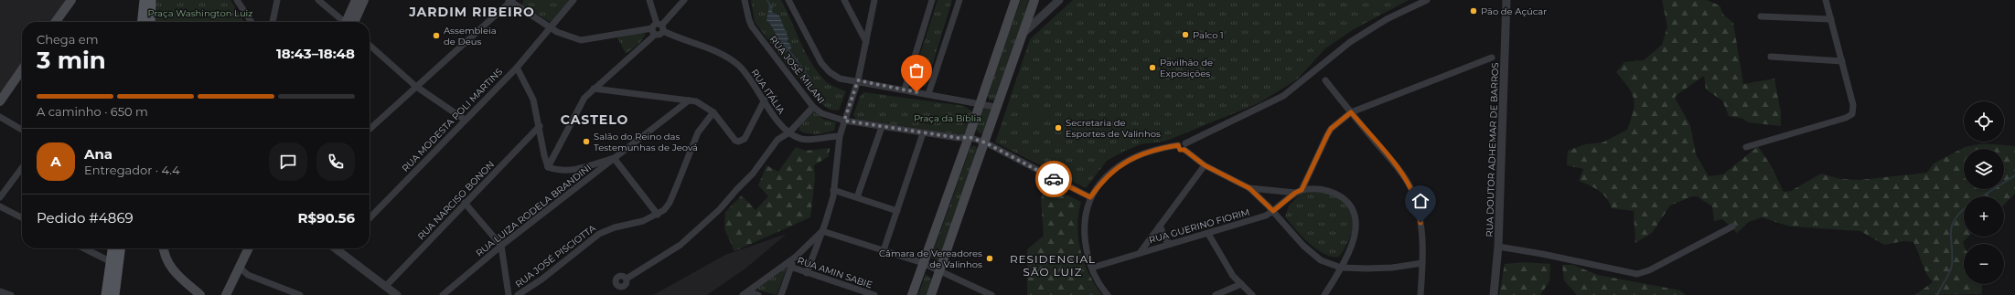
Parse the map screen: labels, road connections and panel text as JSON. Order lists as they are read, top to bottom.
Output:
{
  "streets": {
    "street": [
      "RUA JOSÉ MILANI",
      "RUA ITÁLIA",
      "RUA MODESTA POLI MARTINS",
      "RUA DOUTOR ADHEMAR DE BARROS",
      "RUA NARCISO BONON",
      "RUA LUIZA RODELA BRANDINI",
      "RUA GUERINO FIORIM",
      "RUA JOSÉ PISCIOTTA",
      "RUA AMIN SABIE"
    ]
  },
  "districts": ["JARDIM RIBEIRO", "CASTELO", "RESIDENCIAL SÃO LUIZ"],
  "parks": ["Praça Washington Luiz", "Praça da Bíblia"],
  "places": [
    "Pão de Açúcar",
    "Palco 1",
    "Assembleia de Deus",
    "Pavilhão de Exposições",
    "Secretaria de Esportes de Valinhos",
    "Salão do Reino das Testemunhas de Jeová",
    "Câmara de Vereadores de Valinhos"
  ],
  "page": {
    "heading": ["3 min", "Chega em", "18:43–18:48"],
    "panel": [
      "Ana",
      "Entregador · 4.4",
      "Pedido #4869",
      "R$90.56"
    ],
    "bar": "A caminho · 650 m",
    "map_buttons": ["+", "−"],
    "round": "A"
  }
}
